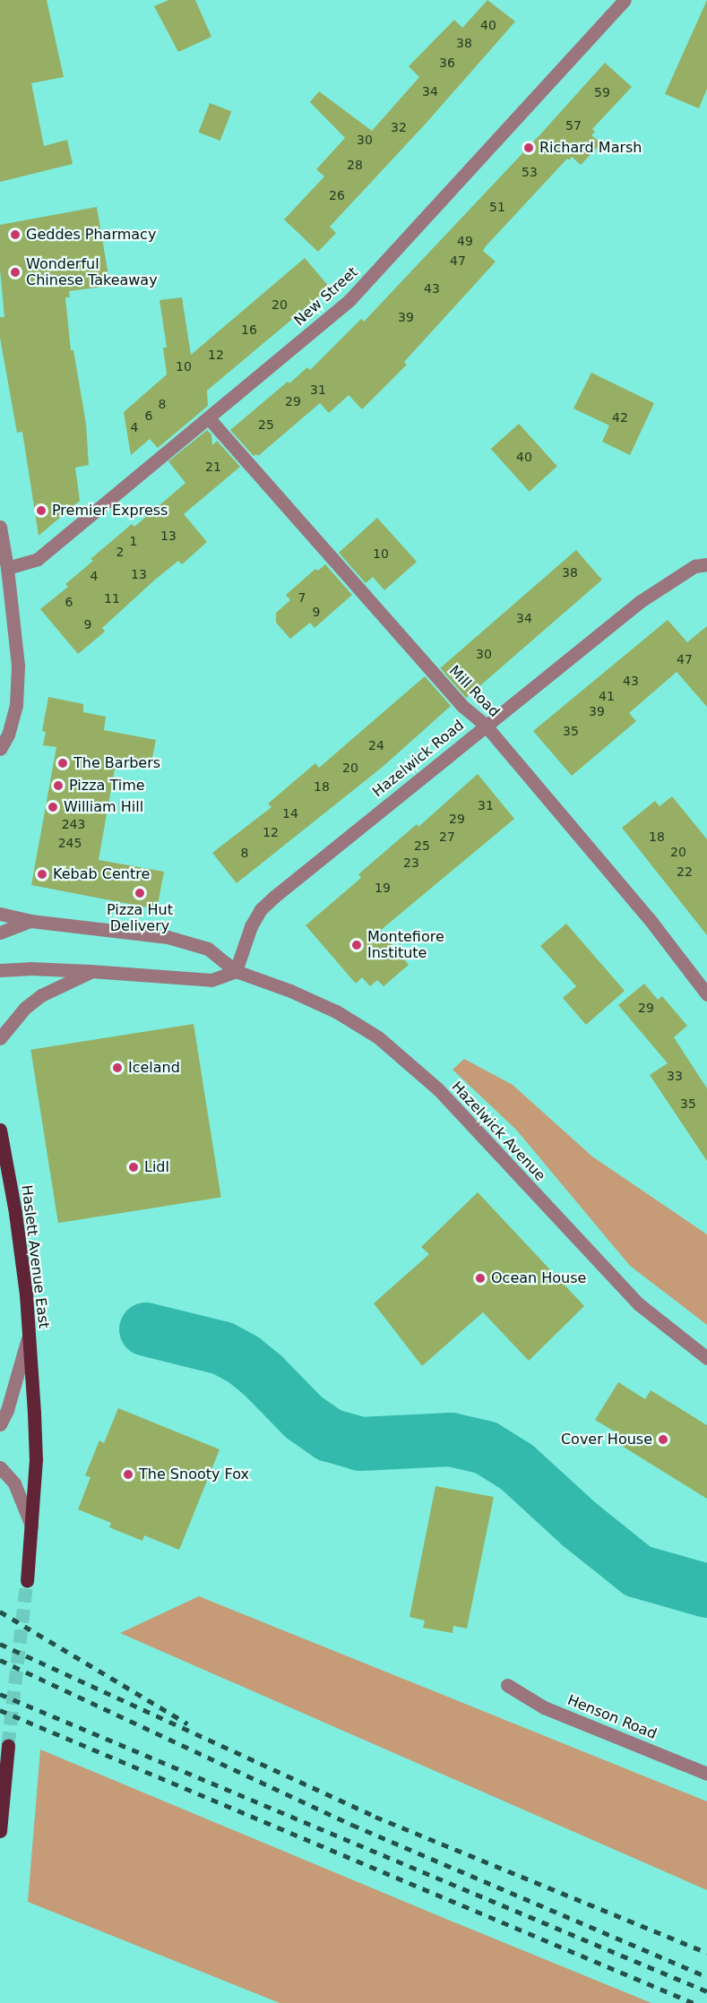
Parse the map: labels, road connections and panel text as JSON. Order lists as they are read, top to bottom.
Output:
{
  "streets": {
    "main road": ["Haslett Avenue East"],
    "street": [
      "New Street",
      "Mill Road",
      "Hazelwick Road",
      "Hazelwick Avenue",
      "Henson Road"
    ]
  },
  "crossings": [
    ["New Street", "Mill Road"],
    ["Mill Road", "Hazelwick Road"],
    ["Hazelwick Road", "Hazelwick Avenue"]
  ],
  "places": [
    "Richard Marsh",
    "Geddes Pharmacy",
    "Wonderful Chinese Takeaway",
    "Premier Express",
    "The Barbers",
    "Pizza Time",
    "William Hill",
    "Kebab Centre",
    "Pizza Hut Delivery",
    "Montefiore Institute",
    "Iceland",
    "Lidl",
    "Ocean House",
    "Cover House",
    "The Snooty Fox"
  ],
  "house_numbers": [
    "40",
    "38",
    "36",
    "34",
    "59",
    "57",
    "32",
    "30",
    "28",
    "53",
    "26",
    "51",
    "49",
    "47",
    "43",
    "20",
    "39",
    "16",
    "12",
    "10",
    "31",
    "29",
    "8",
    "6",
    "42",
    "25",
    "4",
    "40",
    "21",
    "13",
    "1",
    "2",
    "10",
    "38",
    "13",
    "4",
    "7",
    "11",
    "6",
    "9",
    "34",
    "9",
    "30",
    "47",
    "43",
    "41",
    "39",
    "35",
    "24",
    "20",
    "18",
    "31",
    "14",
    "29",
    "243",
    "12",
    "27",
    "18",
    "245",
    "25",
    "20",
    "8",
    "23",
    "22",
    "19",
    "29",
    "33",
    "35"
  ]
}
